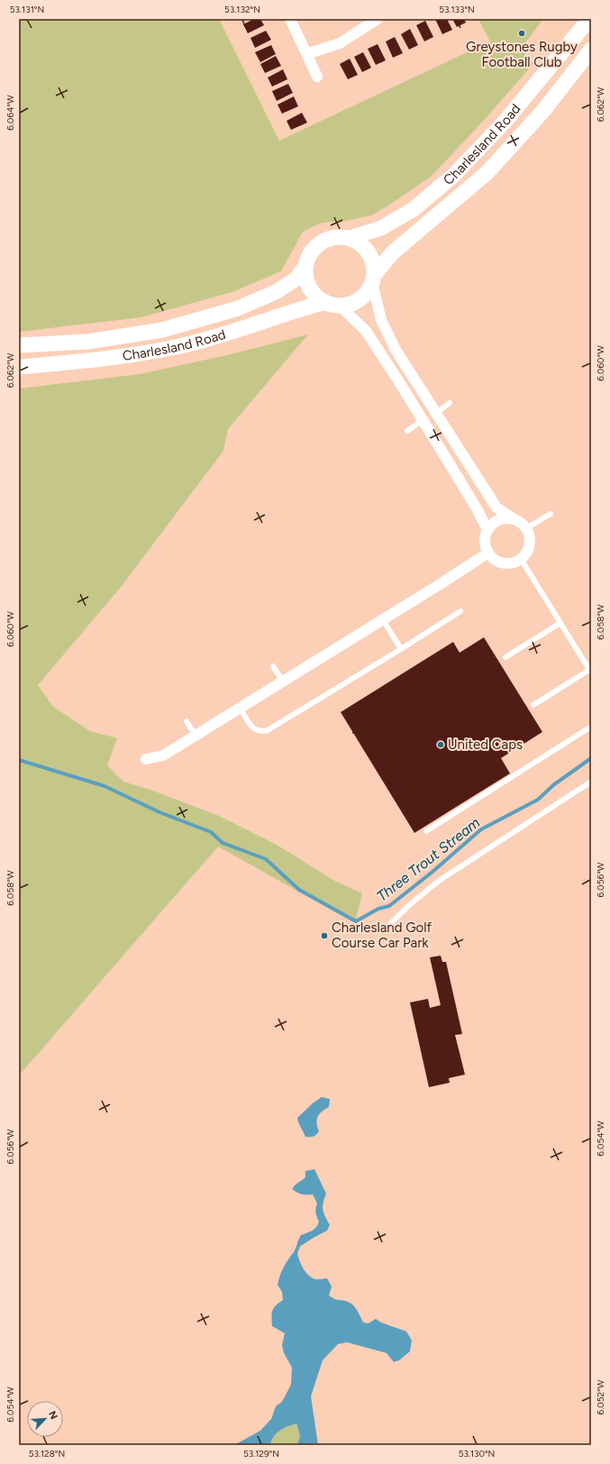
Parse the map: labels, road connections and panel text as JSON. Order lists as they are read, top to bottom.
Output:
{
  "streets": {
    "main road": ["Charlesland Road"]
  },
  "water": ["Three Trout Stream"],
  "places": ["Greystones Rugby Football Club", "United Caps", "Charlesland Golf Course Car Park"],
  "north": "top right",
  "coordinates": [
    "53.131°N",
    "53.132°N",
    "53.133°N",
    "6.062°W",
    "6.064°W",
    "6.060°W",
    "6.058°W",
    "6.056°W",
    "6.054°W",
    "6.052°W",
    "53.128°N",
    "53.129°N",
    "53.130°N"
  ]
}
